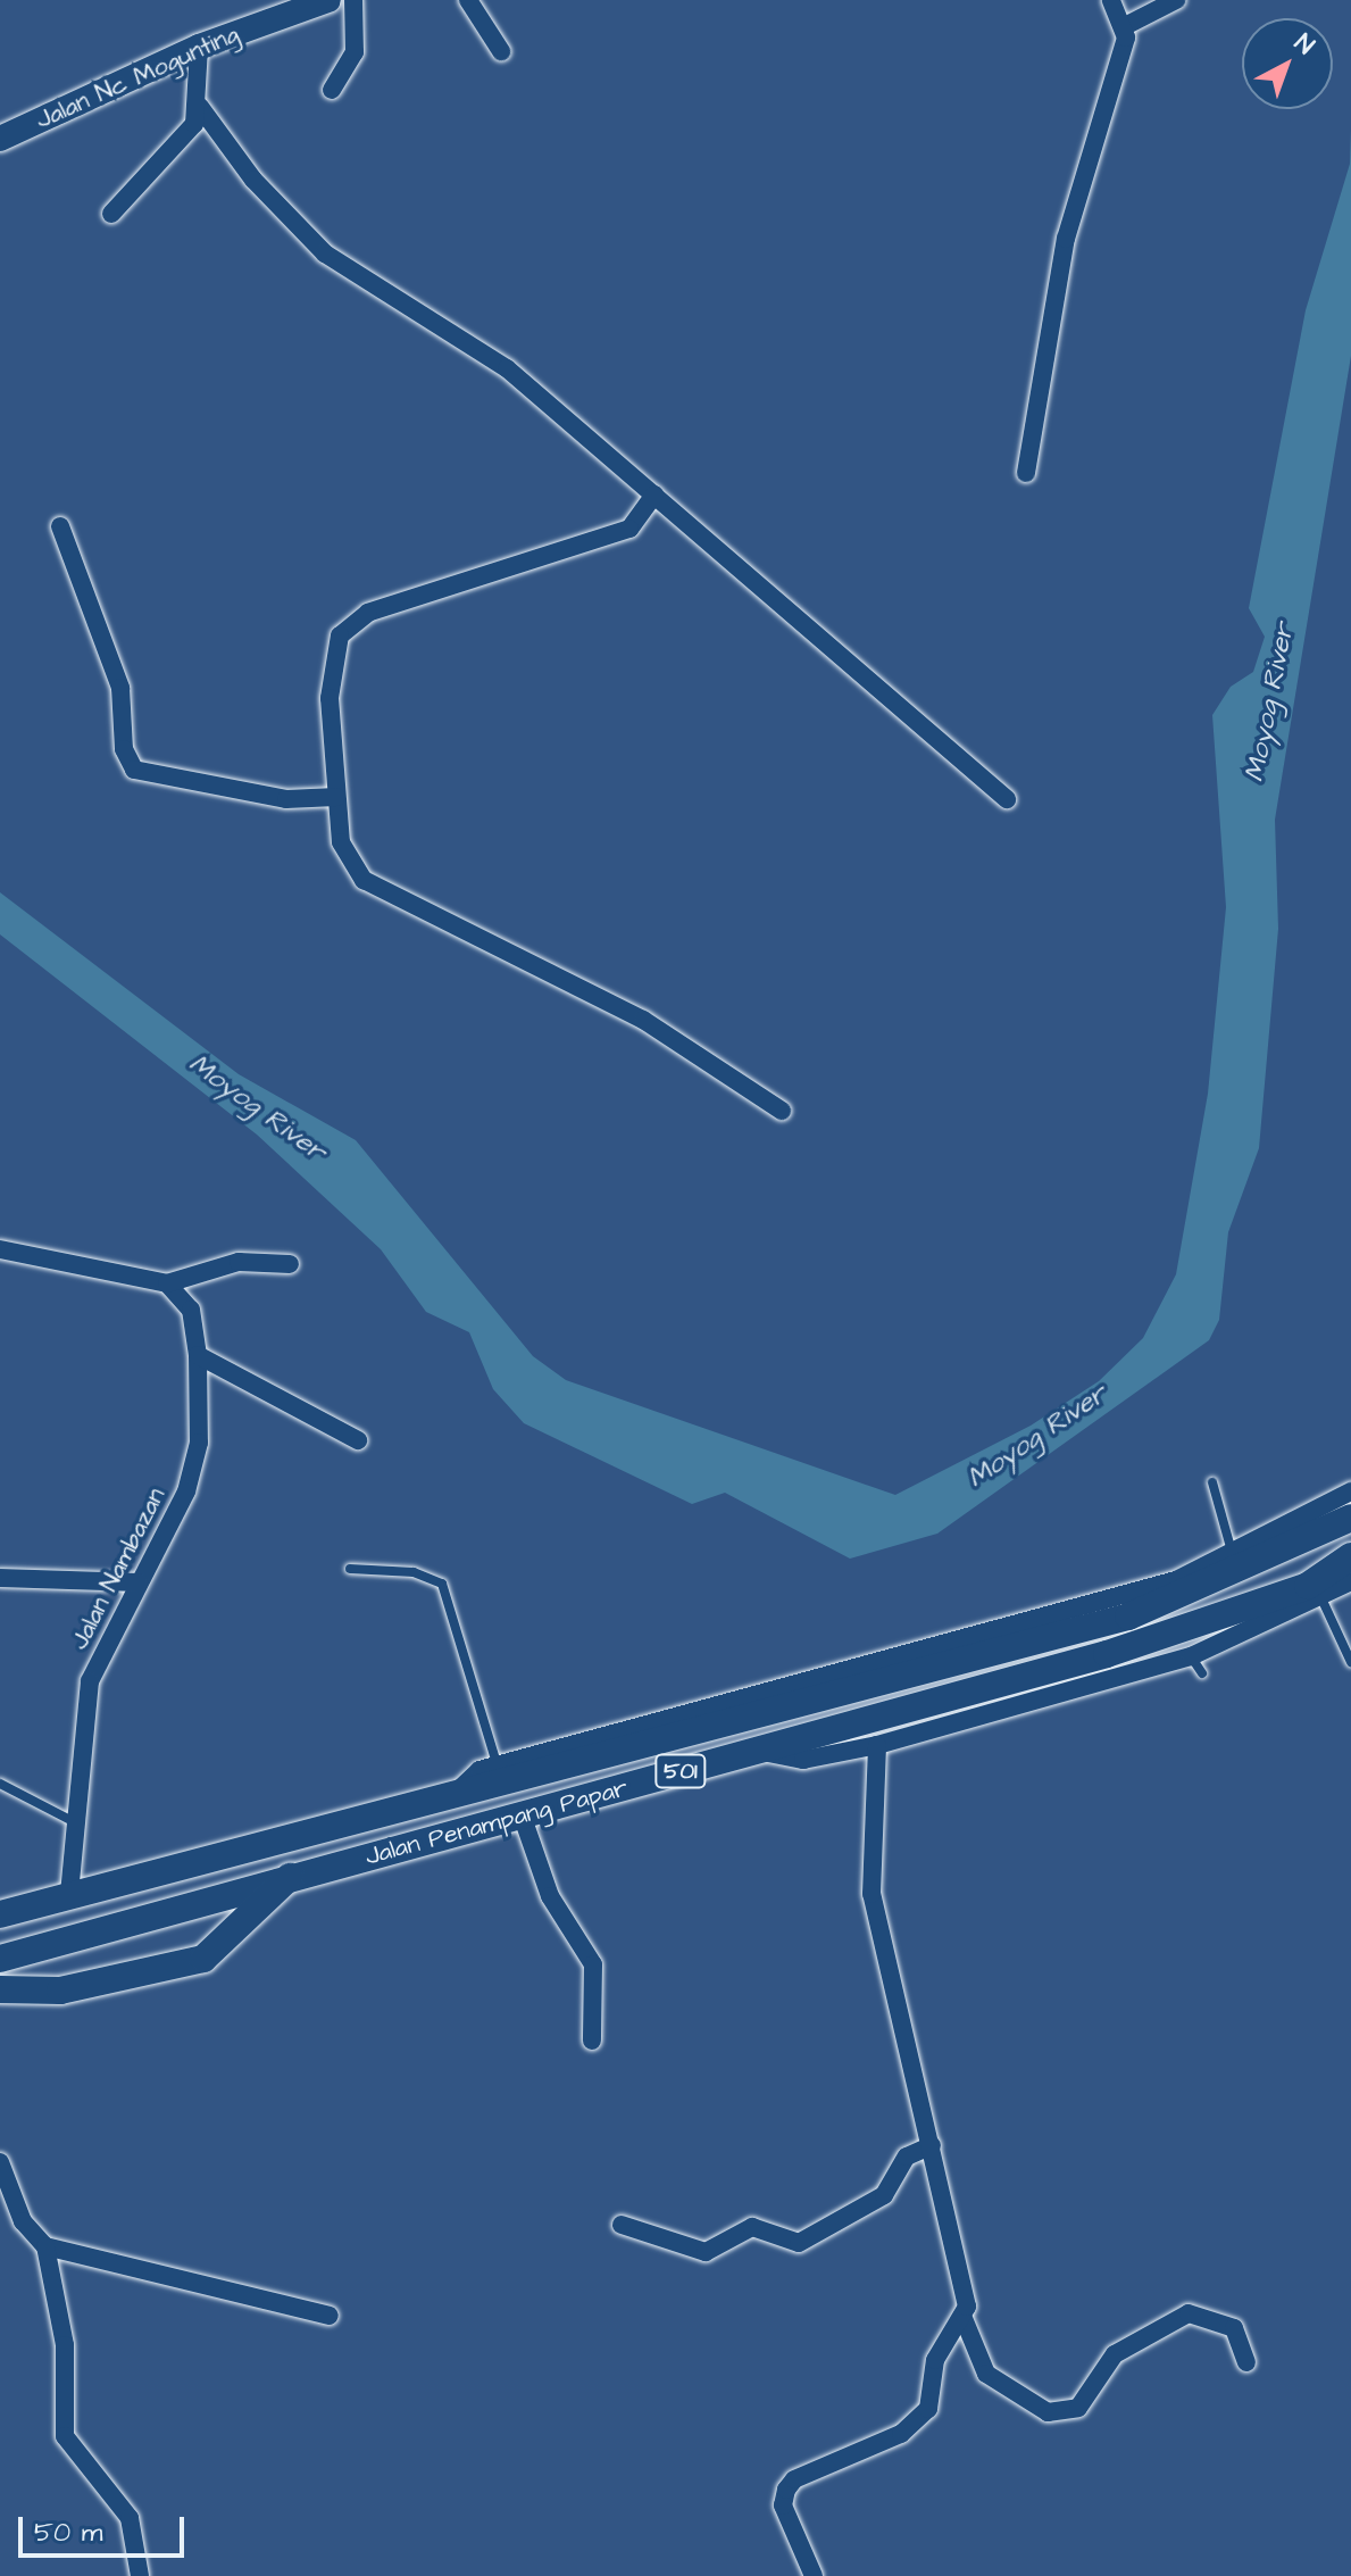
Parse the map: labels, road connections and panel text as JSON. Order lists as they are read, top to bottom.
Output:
{
  "streets": {
    "main road": ["501", "Jalan Penampang Papar"],
    "street": ["Jalan Nc Mogunting", "Jalan Nambazan"]
  },
  "crossings": [
    ["Jalan Nambazan", "Jalan Penampang Papar"]
  ],
  "water": ["Moyog River"],
  "scale_bar": "50 m",
  "north": "top right"
}
